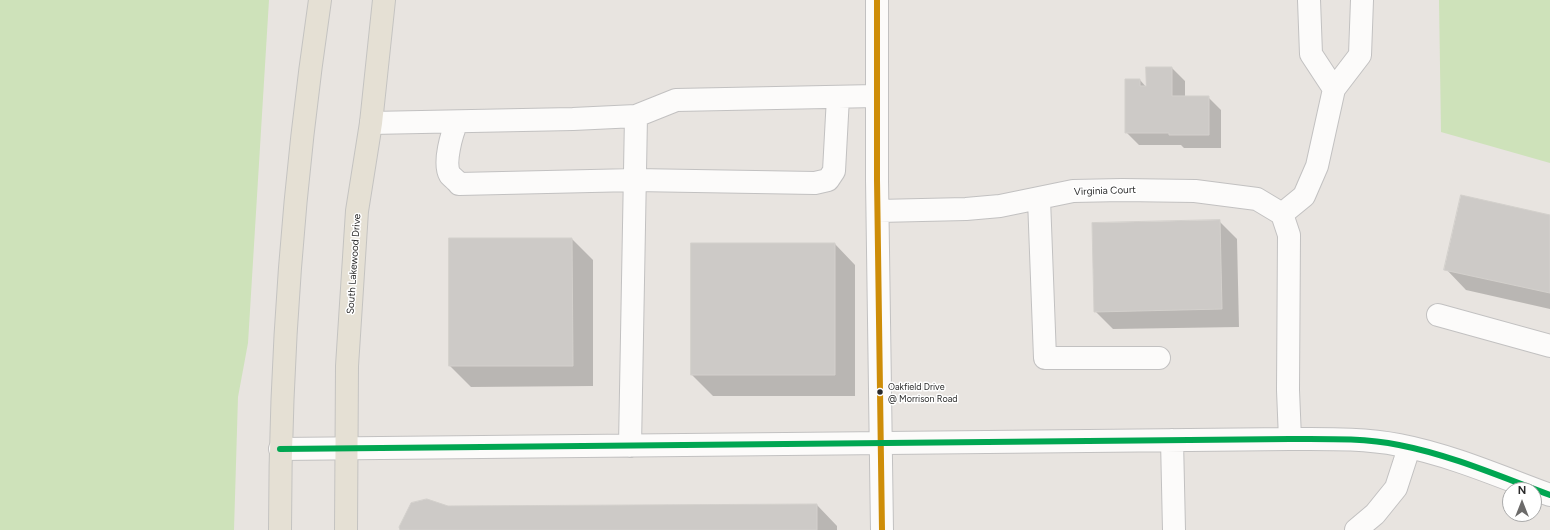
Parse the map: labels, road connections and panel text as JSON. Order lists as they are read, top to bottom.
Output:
{
  "streets": {
    "main road": ["South Lakewood Drive"],
    "street": ["Virginia Court"]
  },
  "places": ["Oakfield Drive @ Morrison Road"],
  "north": "top"
}
